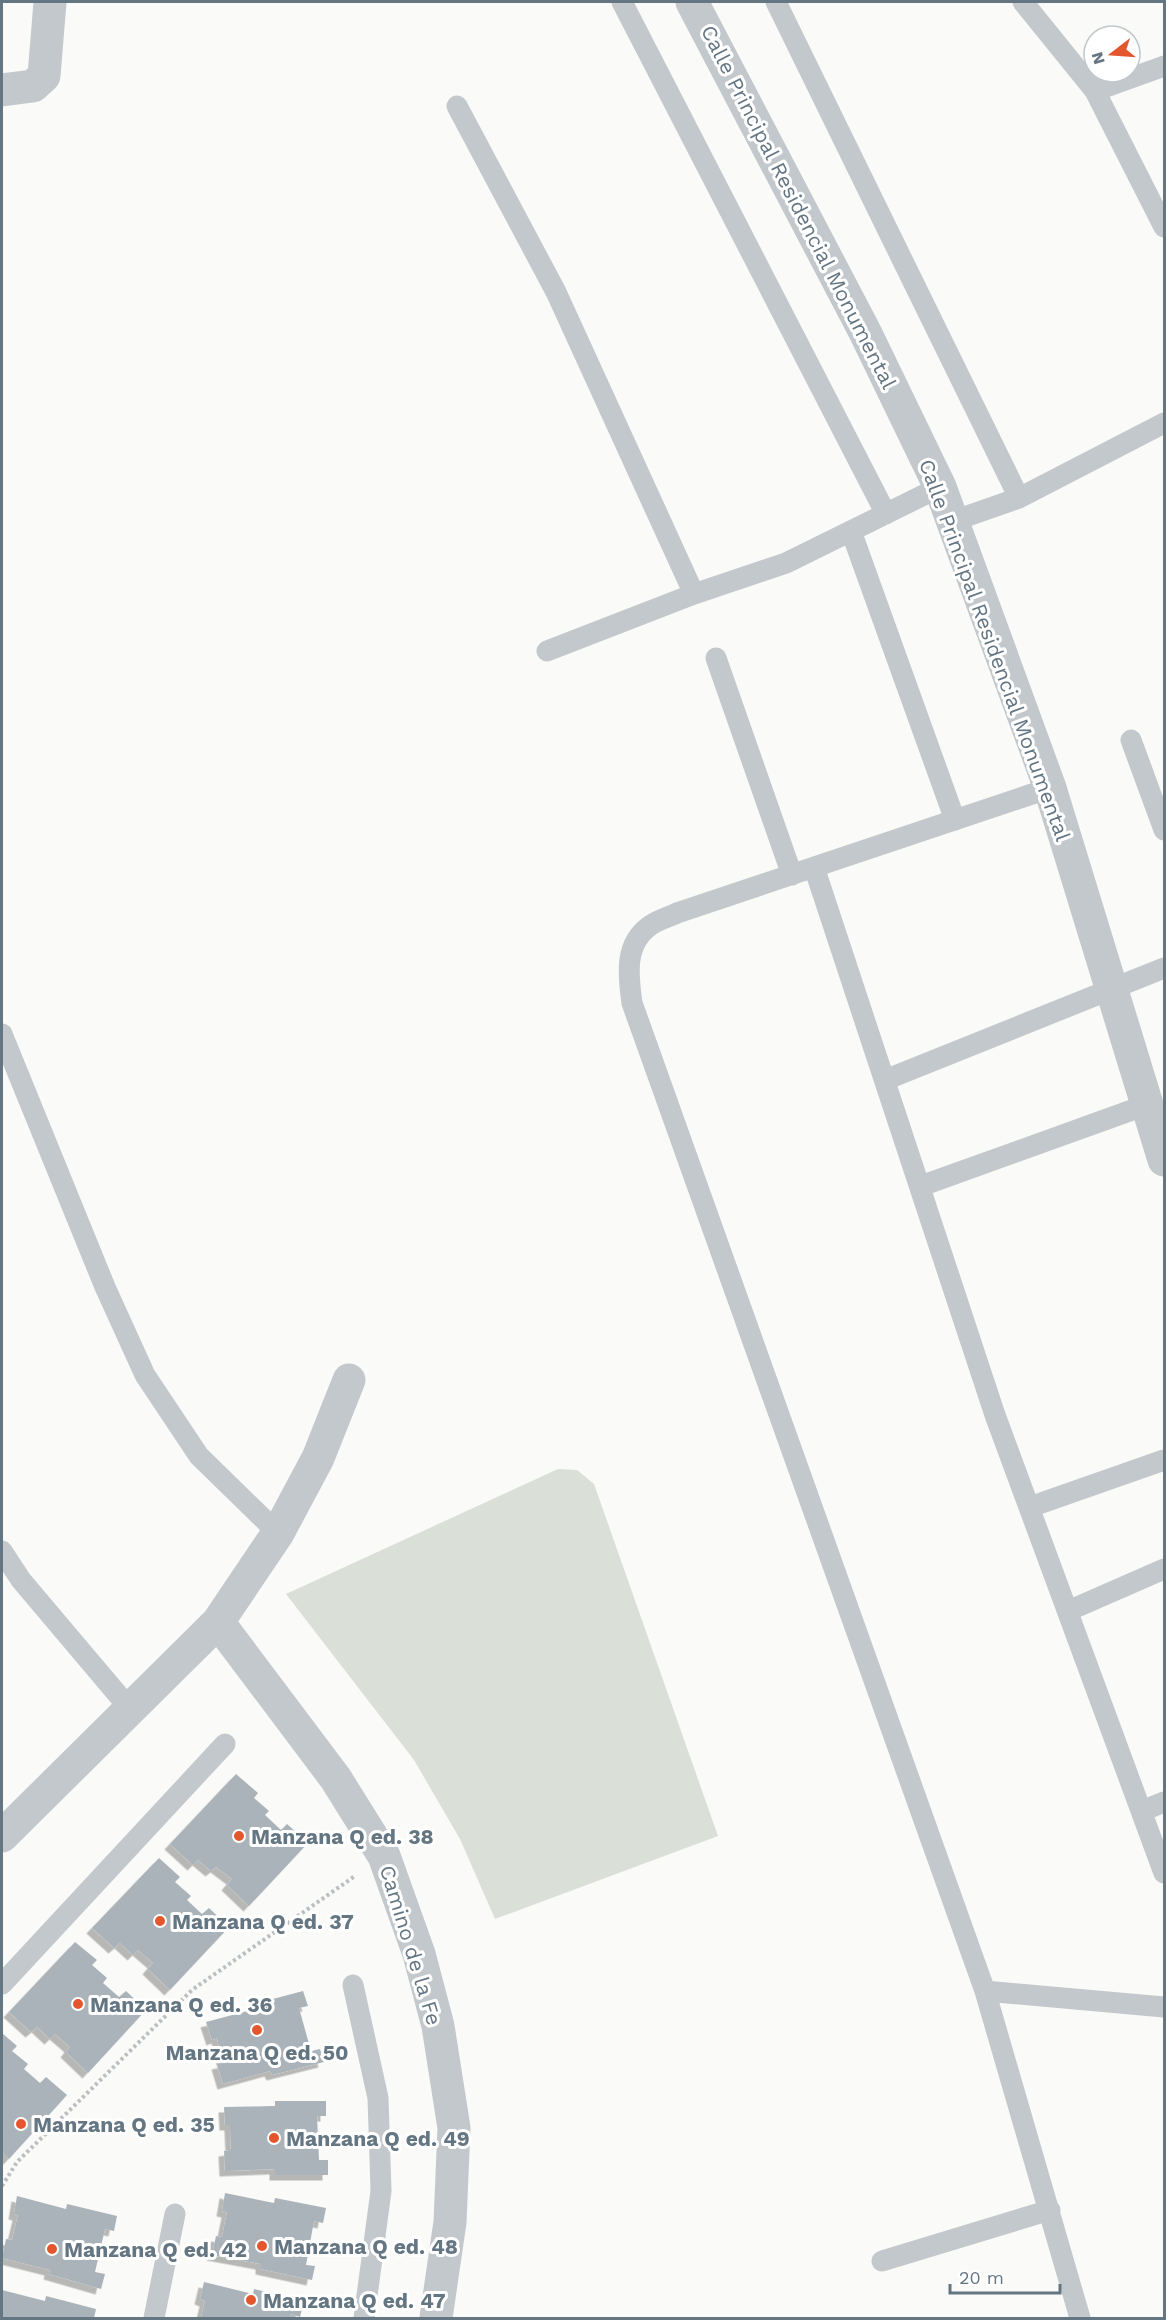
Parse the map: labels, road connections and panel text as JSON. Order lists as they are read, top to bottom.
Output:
{
  "streets": {
    "street": ["Calle Principal Residencial Monumental", "Camino de la Fe"]
  },
  "places": [
    "Manzana Q ed. 38",
    "Manzana Q ed. 37",
    "Manzana Q ed. 36",
    "Manzana Q ed. 50",
    "Manzana Q ed. 35",
    "Manzana Q ed. 49",
    "Manzana Q ed. 48",
    "Manzana Q ed. 42",
    "Manzana Q ed. 47"
  ],
  "scale_bar": "20 m",
  "north": "left"
}
